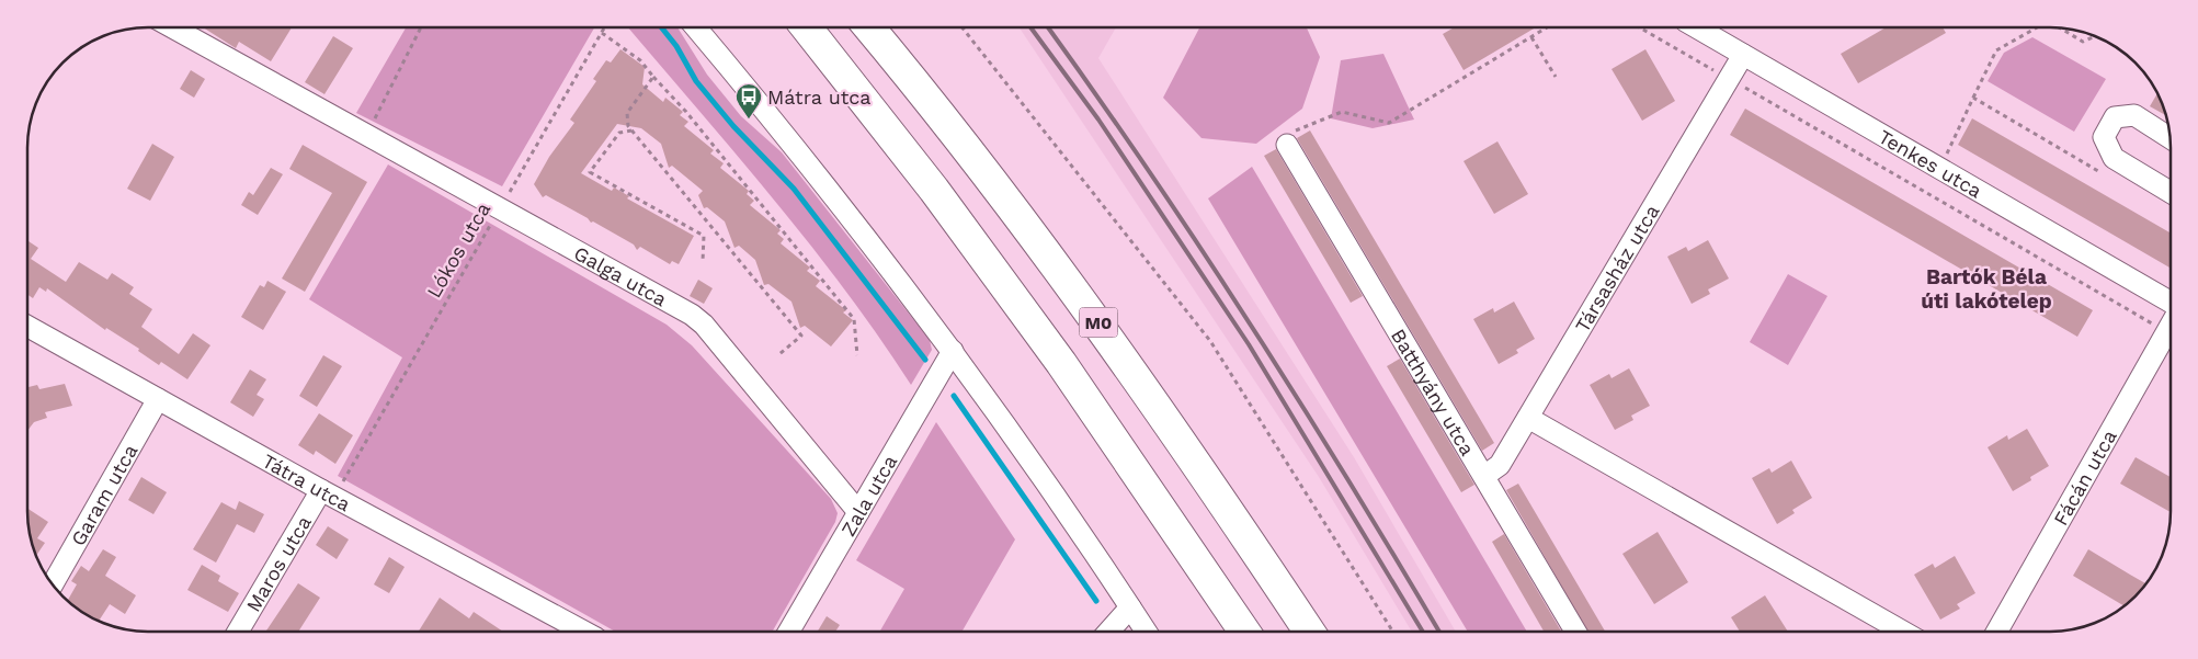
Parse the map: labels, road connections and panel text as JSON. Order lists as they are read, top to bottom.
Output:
{
  "streets": {
    "highway": ["M0"],
    "street": [
      "Tenkes utca",
      "Társasház utca",
      "Galga utca",
      "Batthyány utca",
      "Fácán utca",
      "Tátra utca",
      "Garam utca",
      "Zala utca",
      "Maros utca"
    ],
    "path": ["Lókos utca"]
  },
  "crossings": [
    ["Tenkes utca", "Társasház utca"],
    ["Lókos utca", "Galga utca"],
    ["Lókos utca", "Tátra utca"],
    ["Lókos utca", "Maros utca"],
    ["Társasház utca", "Batthyány utca"],
    ["Galga utca", "Zala utca"],
    ["Tátra utca", "Garam utca"],
    ["Tátra utca", "Maros utca"]
  ],
  "districts": ["Bartók Béla úti lakótelep"],
  "places": {
    "bus stop": ["Mátra utca"]
  }
}
